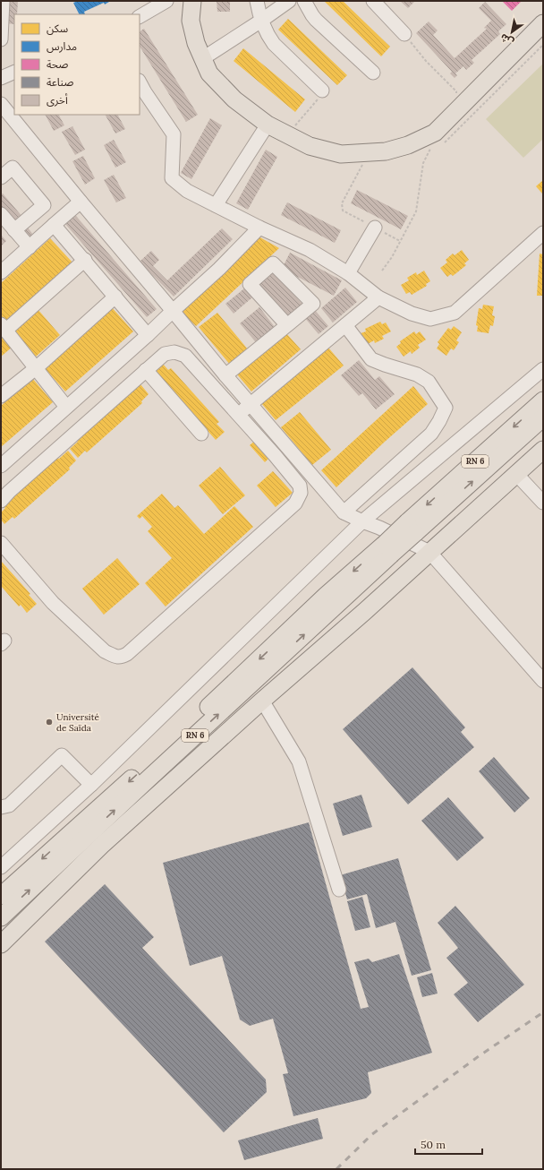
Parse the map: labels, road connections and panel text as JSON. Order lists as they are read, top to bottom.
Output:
{
  "streets": {
    "main road": ["RN 6"]
  },
  "places": ["Université de Saïda"],
  "legend": [
    "سكن",
    "مدارس",
    "صحة",
    "صناعة",
    "أخرى"
  ],
  "scale_bar": "50 m",
  "north": "bottom left"
}
